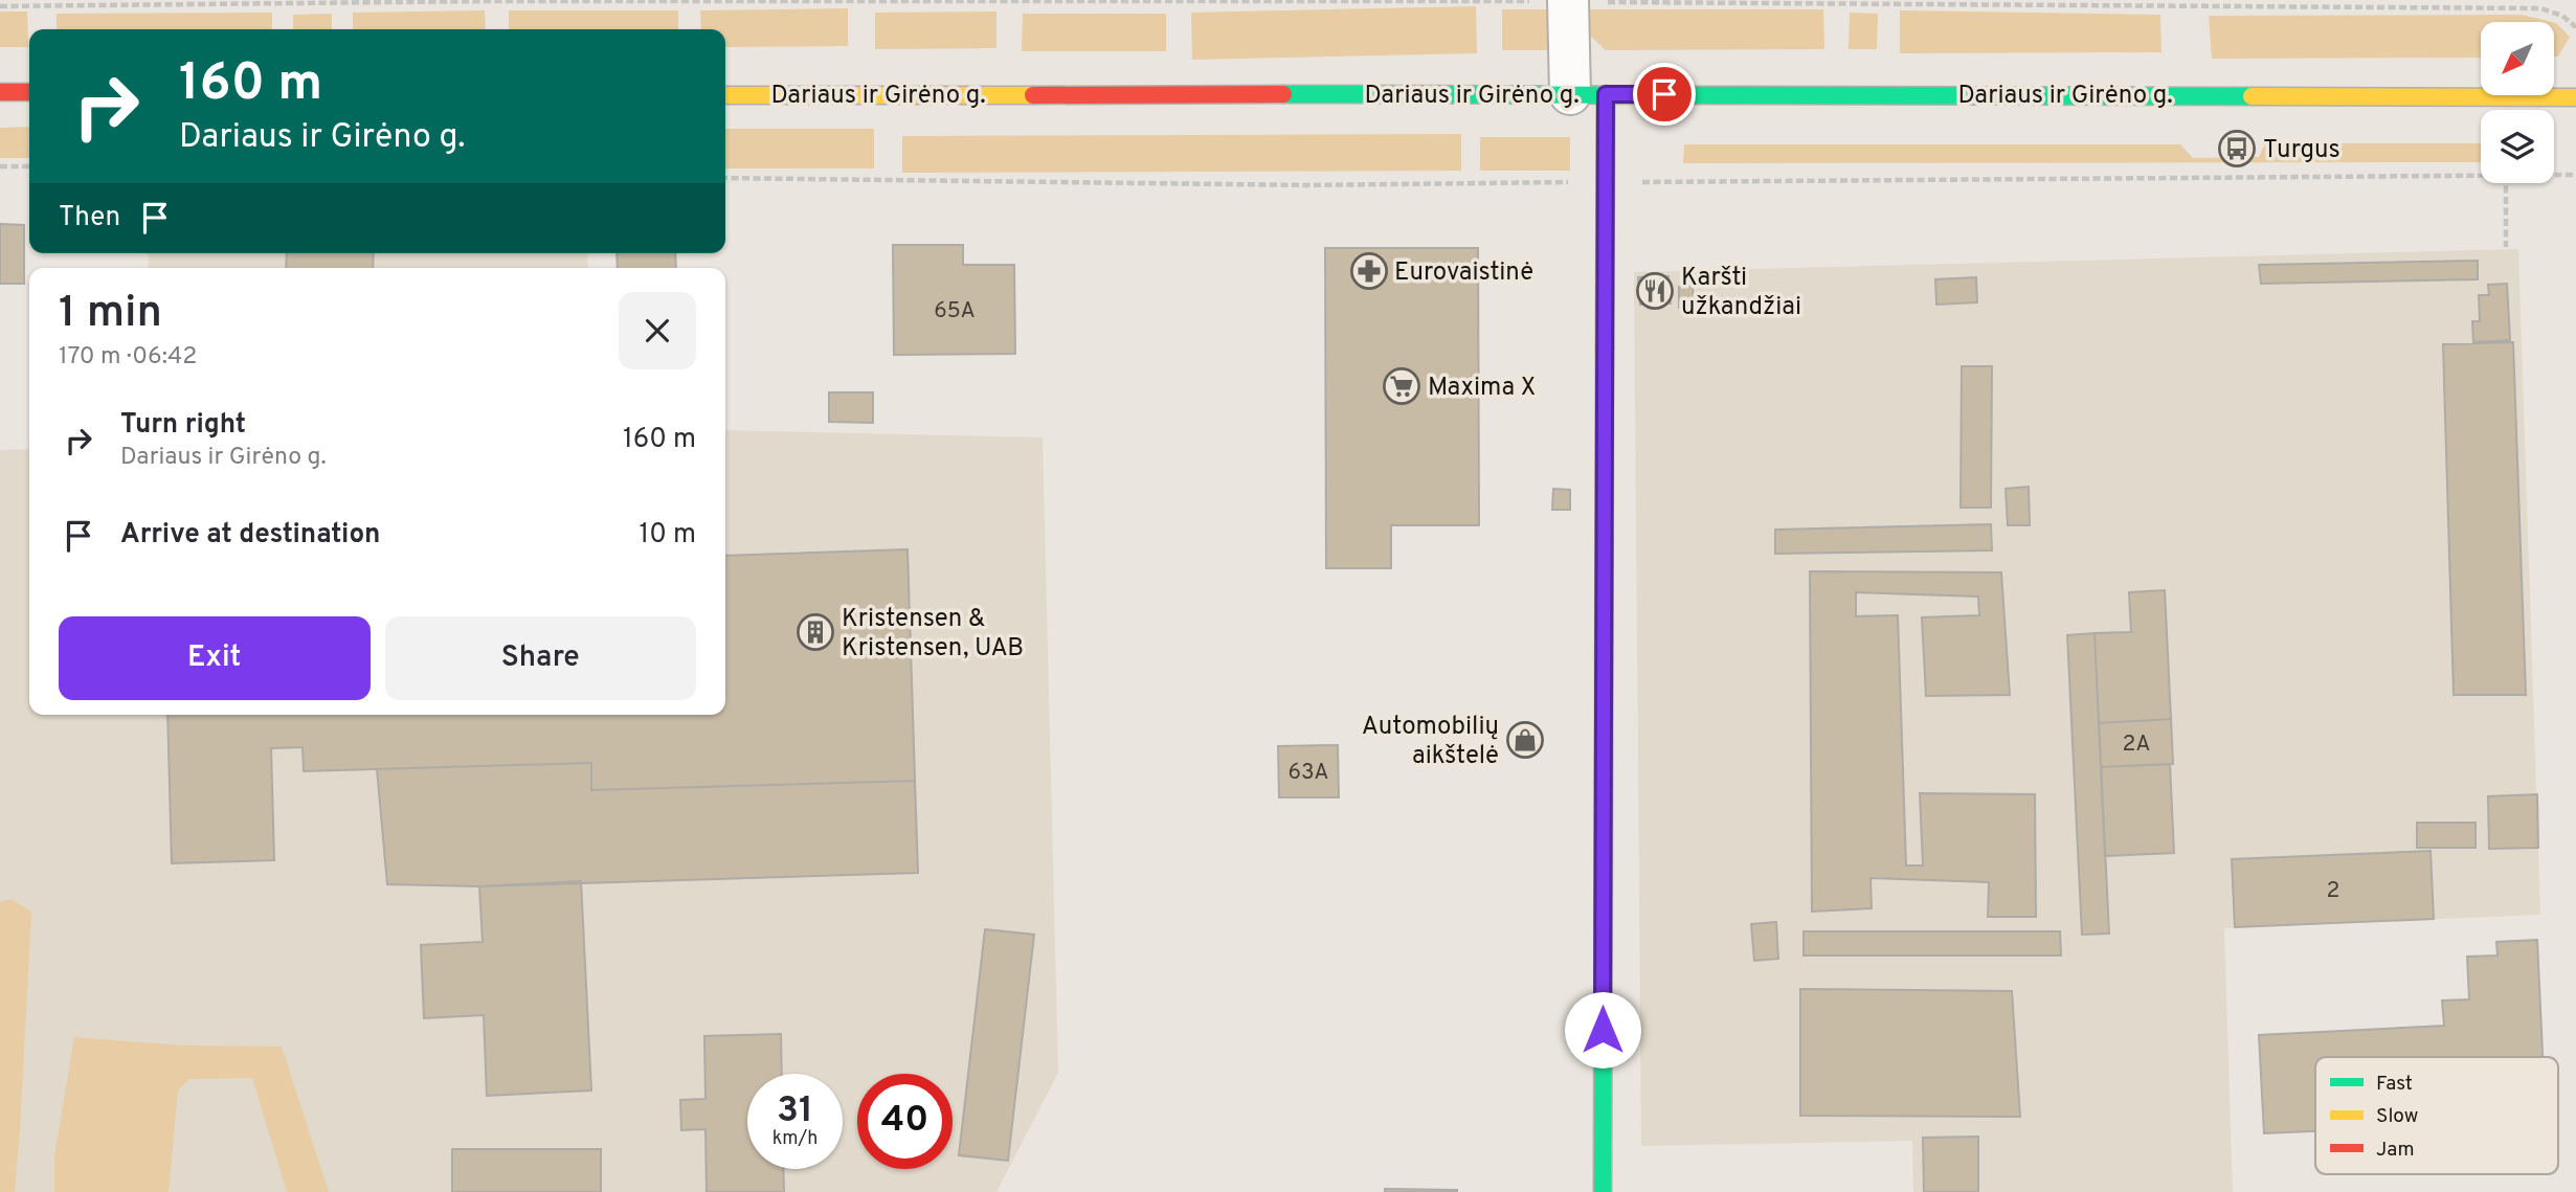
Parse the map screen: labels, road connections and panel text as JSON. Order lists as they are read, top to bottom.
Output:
{
  "streets": {
    "main road": ["Dariaus ir Girėno g."]
  },
  "places": {
    "bus stop": ["Turgus"],
    "pharmacy": ["Eurovaistinė"],
    "restaurant": ["Karšti užkandžiai"],
    "supermarket": ["Maxima X"],
    "building": ["Kristensen & Kristensen, UAB"],
    "shop": ["Automobilių aikštelė"]
  },
  "house_numbers": [
    "65A",
    "2A",
    "63A",
    "2"
  ],
  "legend": ["Fast", "Slow", "Jam"],
  "north": "bottom left",
  "page": {
    "turn": ["160 m", "Dariaus ir Girėno g."],
    "then": "Then",
    "heading": ["1 min", "170 m · 06:42"],
    "list": [
      {
        "name": "Turn right",
        "note": "Dariaus ir Girėno g.",
        "value": "160 m"
      },
      {
        "name": "Arrive at destination",
        "value": "10 m"
      }
    ],
    "buttons": ["Exit", "Share"],
    "speed": "31 km/h",
    "limit": "40"
  }
}
